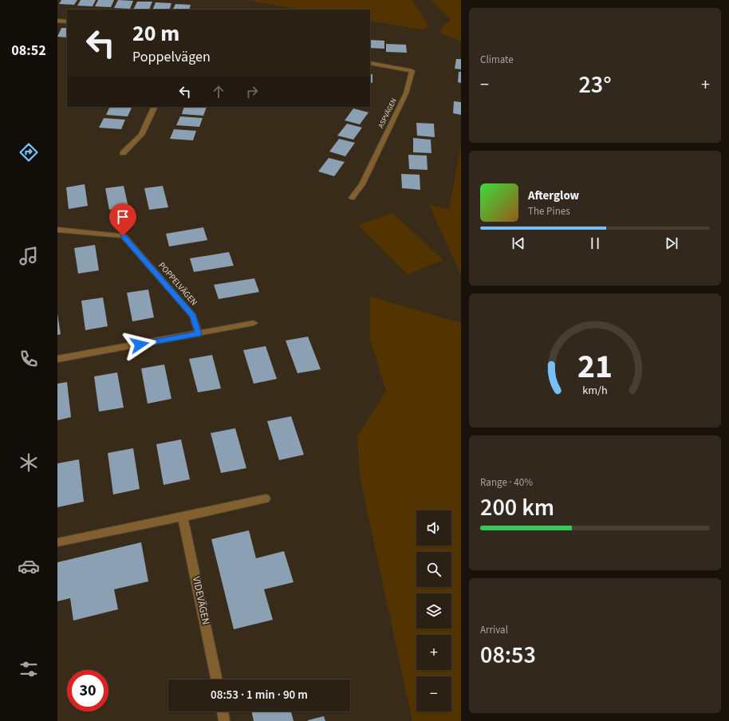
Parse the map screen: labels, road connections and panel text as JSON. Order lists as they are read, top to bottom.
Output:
{
  "streets": {
    "street": ["ASPVÄGEN", "POPPELVÄGEN", "VIDEVÄGEN"]
  },
  "page": {
    "tabs": "08:52",
    "tile": [
      "Climate",
      ["Range · 40%", "200 km"],
      ["Arrival", "08:53"]
    ],
    "turn": ["20 m", "Poppelvägen"],
    "heat": ["−", "23°", "+"],
    "song": ["Afterglow", "The Pines"],
    "map_buttons": ["+", "−"],
    "limit": "30",
    "trip": "08:53 · 1 min · 90 m",
    "gauge": ["21", "km/h"]
  }
}
